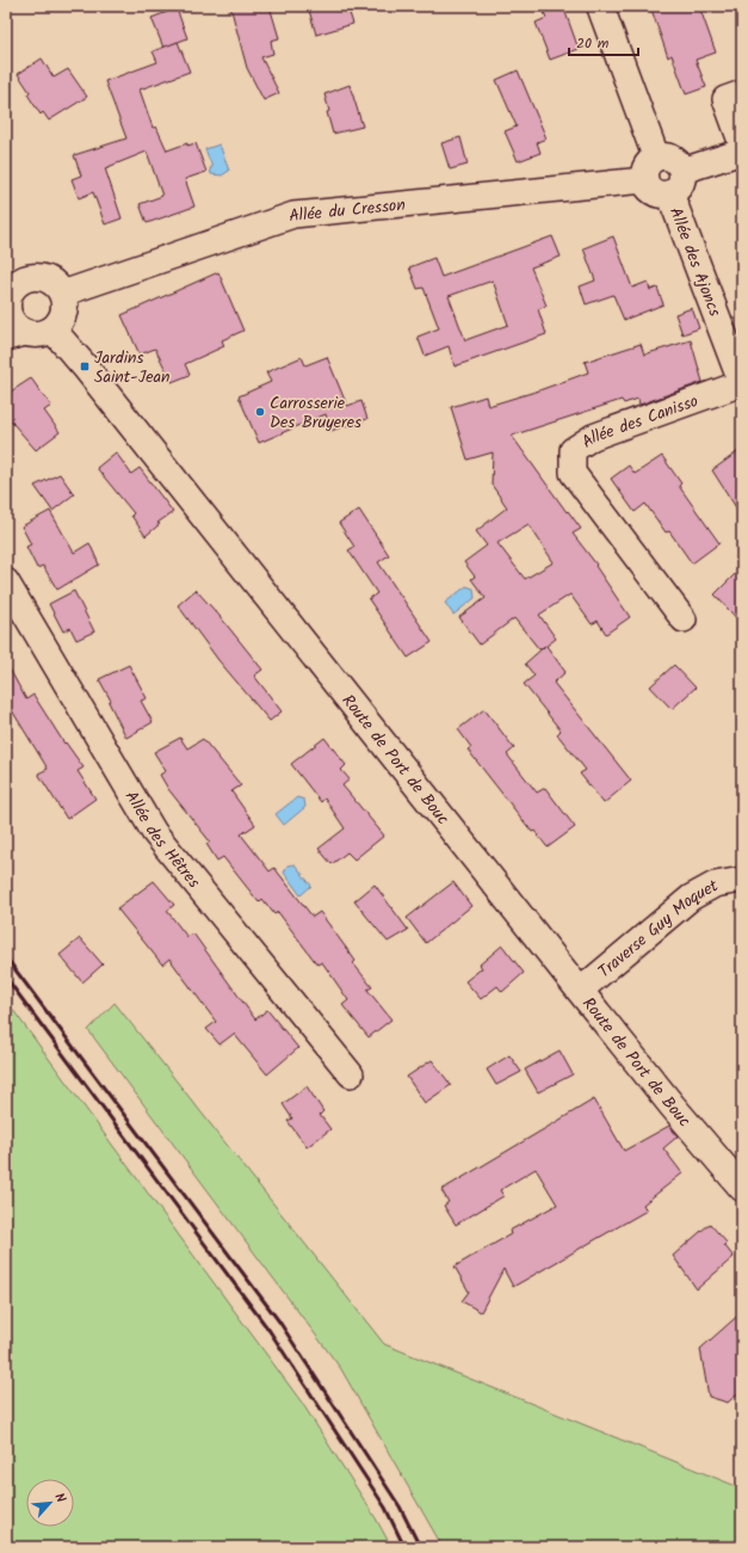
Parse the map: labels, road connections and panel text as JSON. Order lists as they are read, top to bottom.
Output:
{
  "streets": {
    "main road": ["Allée des Ajoncs", "Route de Port de Bouc"],
    "street": [
      "Allée du Cresson",
      "Allée des Canisso",
      "Allée des Hêtres",
      "Traverse Guy Moquet"
    ]
  },
  "crossings": [
    ["Allée du Cresson", "Allée des Ajoncs"],
    ["Allée du Cresson", "Route de Port de Bouc"],
    ["Allée des Ajoncs", "Allée des Canisso"],
    ["Route de Port de Bouc", "Traverse Guy Moquet"]
  ],
  "places": {
    "transit": ["Jardins Saint-Jean"],
    "other": ["Carrosserie Des Bruyeres"]
  },
  "scale_bar": "20 m",
  "north": "top right"
}
